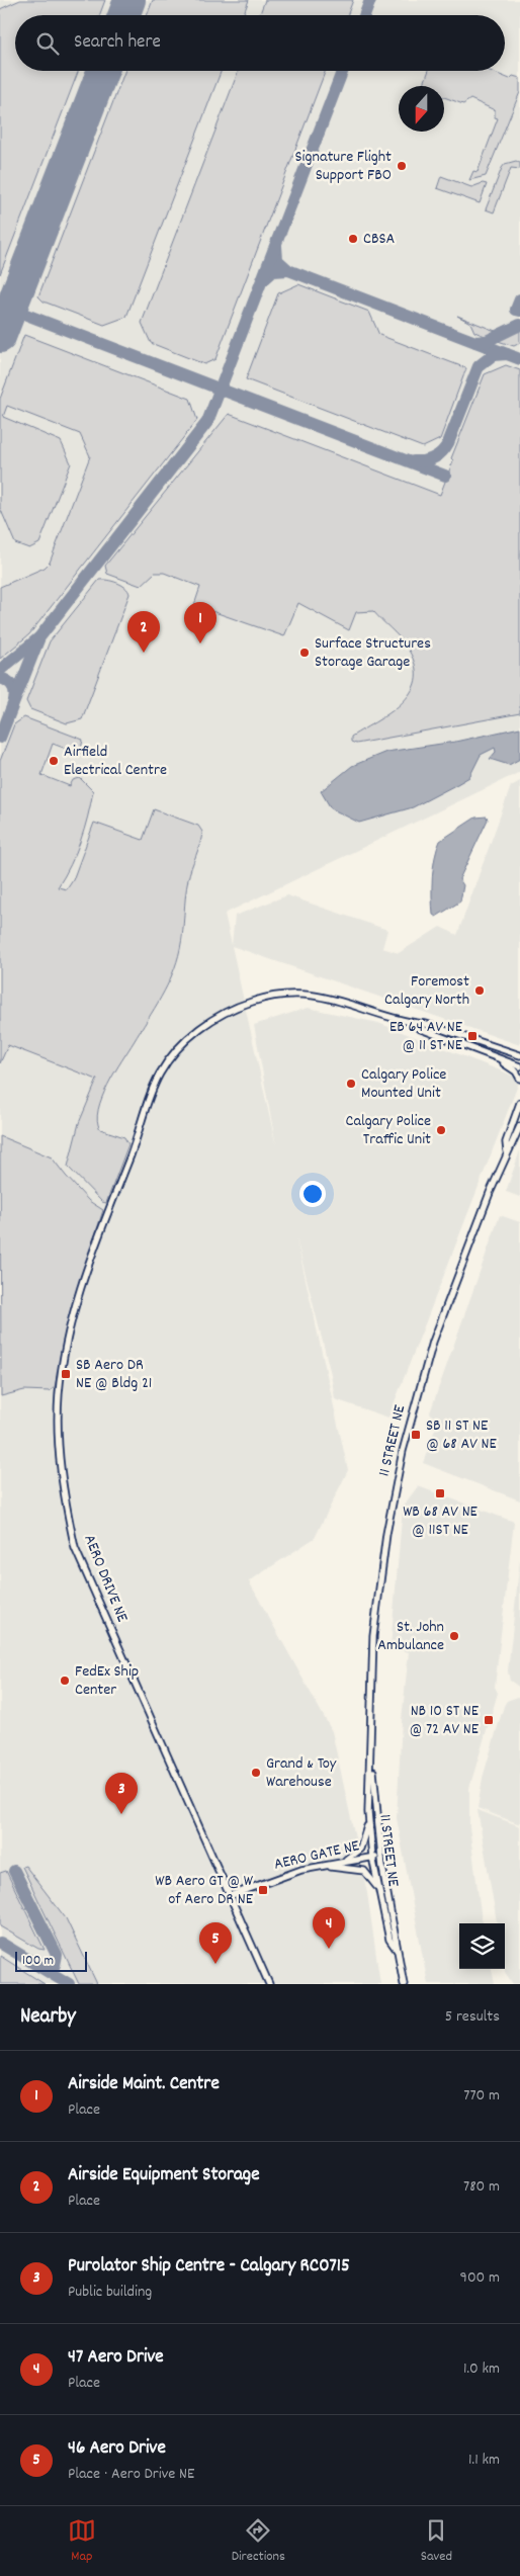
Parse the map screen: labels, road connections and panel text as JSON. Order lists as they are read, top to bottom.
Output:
{
  "streets": {
    "street": ["11 STREET NE", "AERO DRIVE NE", "AERO GATE NE"]
  },
  "crossings": [
    ["11 STREET NE", "AERO GATE NE"],
    ["AERO DRIVE NE", "AERO GATE NE"]
  ],
  "places": {
    "other": [
      "Signature Flight Support FBO",
      "CBSA",
      "Surface Structures Storage Garage",
      "Airfield Electrical Centre",
      "Foremost Calgary North",
      "Calgary Police Mounted Unit",
      "Calgary Police Traffic Unit",
      "St. John Ambulance",
      "FedEx Ship Center",
      "Grand & Toy Warehouse"
    ],
    "transit": [
      "EB 64 AV NE @ 11 ST NE",
      "SB Aero DR NE @ Bldg 21",
      "SB 11 ST NE @ 68 AV NE",
      "WB 68 AV NE @ 11ST NE",
      "NB 10 ST NE @ 72 AV NE",
      "WB Aero GT @ W of Aero DR NE"
    ]
  },
  "scale_bar": "100 m",
  "north": "bottom",
  "page": {
    "search": "Search here",
    "pins": [
      "1",
      "2",
      "3",
      "4",
      "5"
    ],
    "scale": "100 m",
    "heading": ["Nearby", "5 results"],
    "list": [
      {
        "mark": "1",
        "name": "Airside Maint. Centre",
        "note": "Place",
        "value": "770 m"
      },
      {
        "mark": "2",
        "name": "Airside Equipment Storage",
        "note": "Place",
        "value": "780 m"
      },
      {
        "mark": "3",
        "name": "Purolator Ship Centre - Calgary RC0715",
        "note": "Public building",
        "value": "900 m"
      },
      {
        "mark": "4",
        "name": "47 Aero Drive",
        "note": "Place",
        "value": "1.0 km"
      },
      {
        "mark": "5",
        "name": "46 Aero Drive",
        "note": "Place · Aero Drive NE",
        "value": "1.1 km"
      }
    ],
    "nav": ["Map", "Directions", "Saved"]
  }
}
